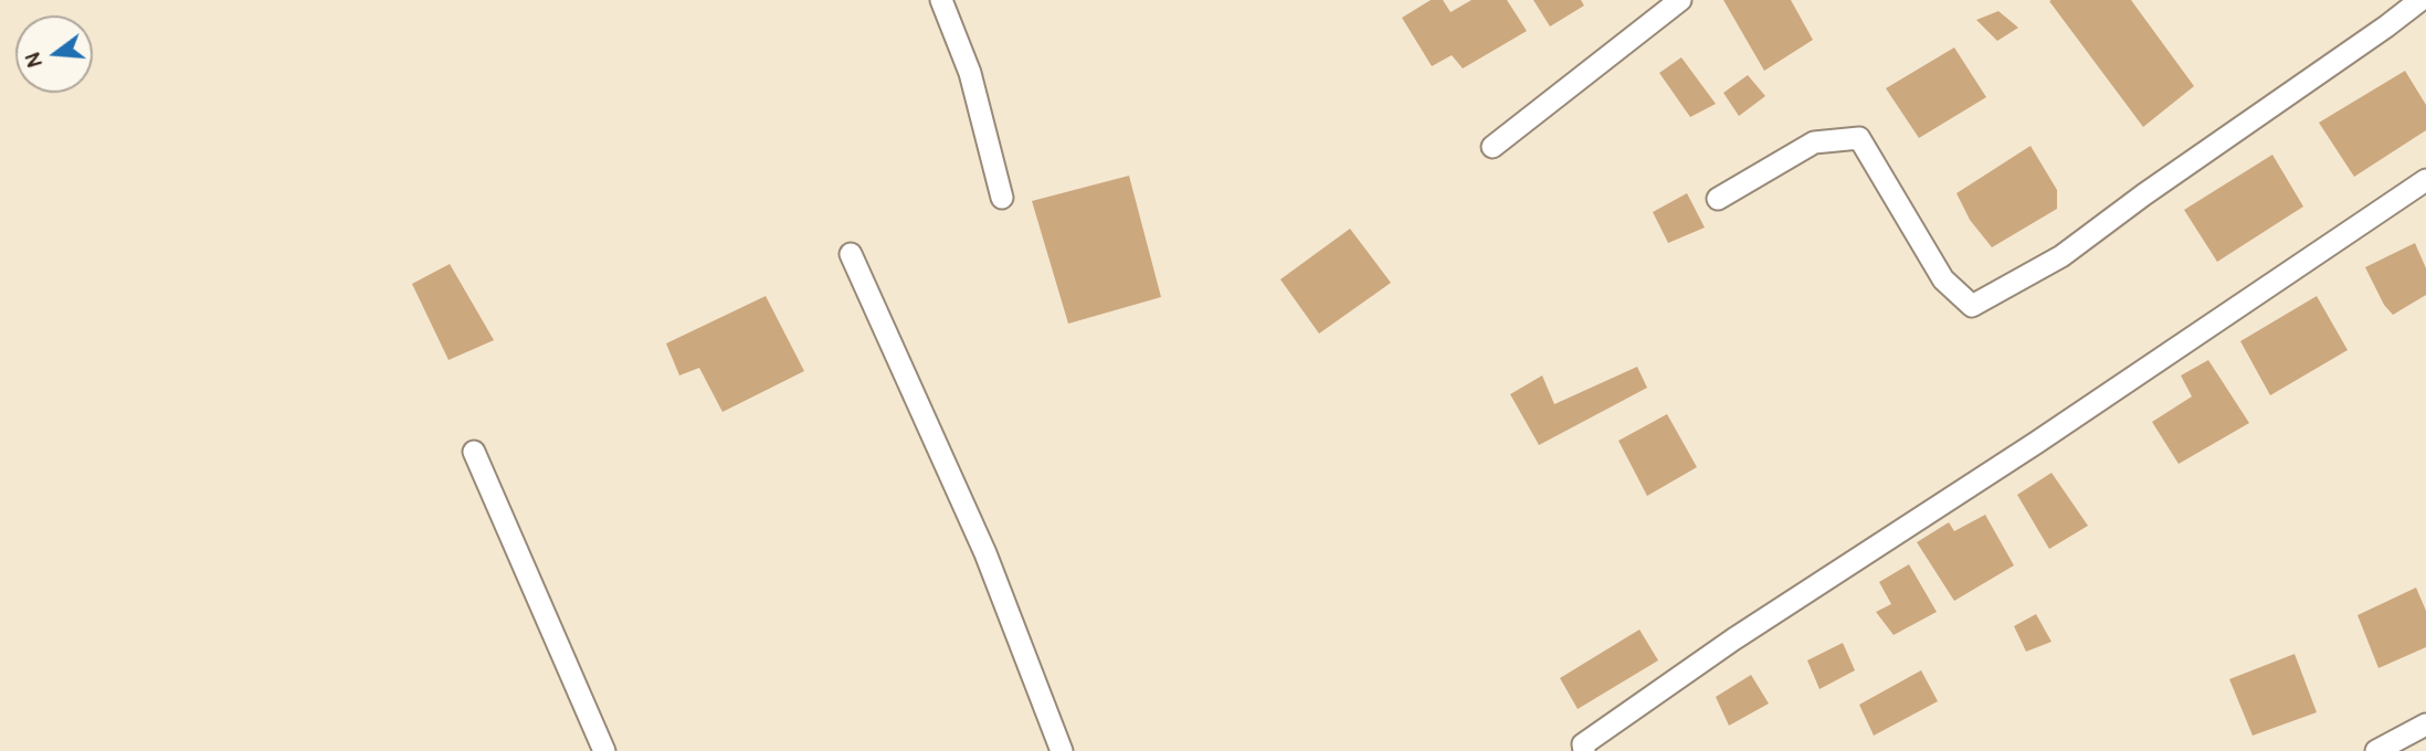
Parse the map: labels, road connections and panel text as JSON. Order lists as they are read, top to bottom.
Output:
{
  "north": "left"
}
